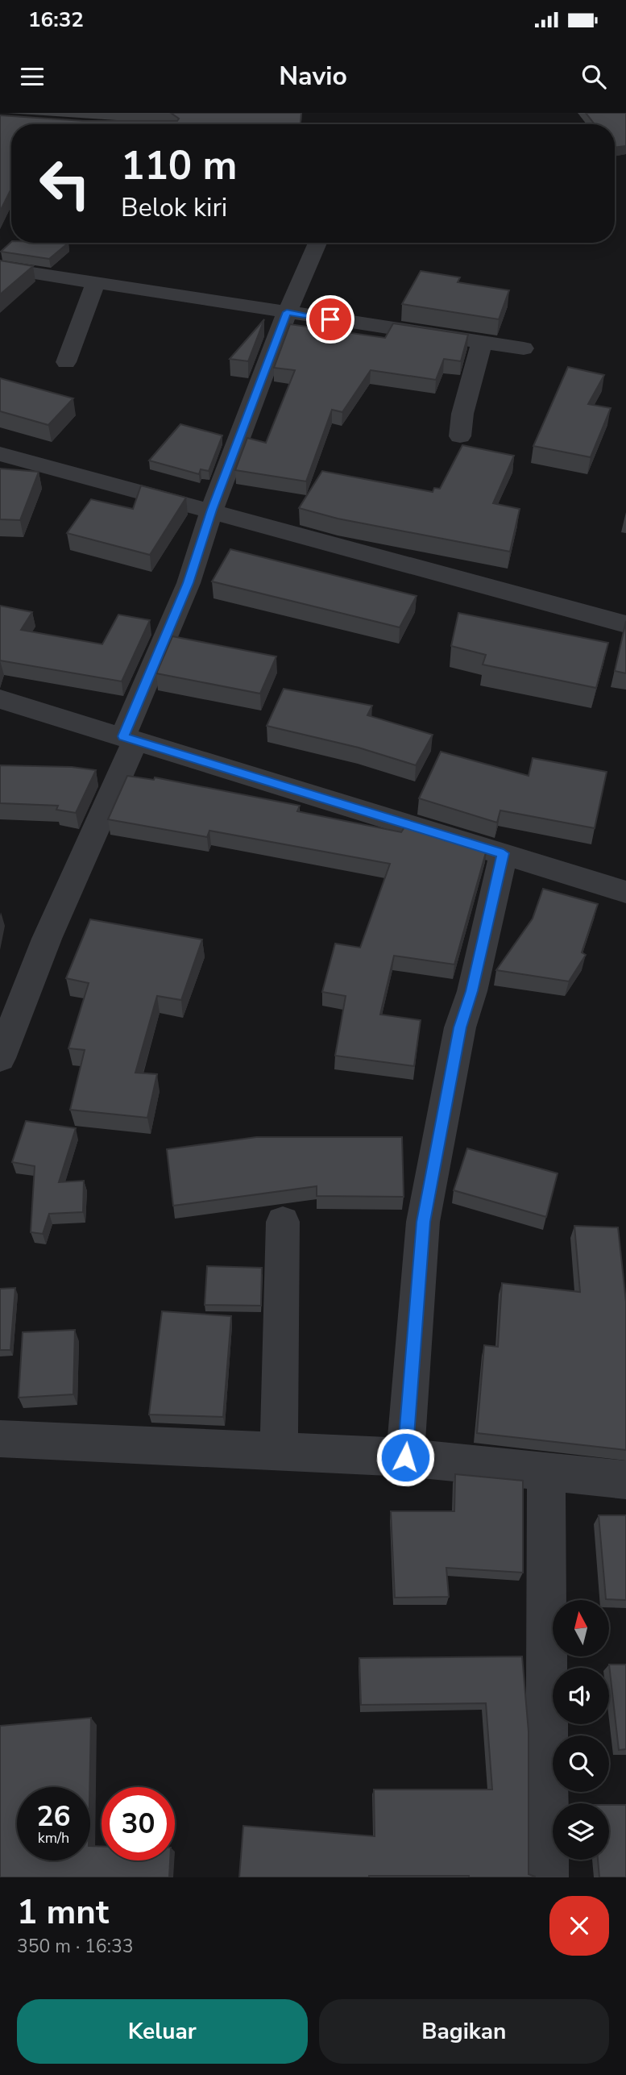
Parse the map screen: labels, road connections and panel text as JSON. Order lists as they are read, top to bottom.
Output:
{
  "north": "top",
  "page": {
    "status": "16:32",
    "header": "Navio",
    "turn": ["110 m", "Belok kiri"],
    "speed": "26 km/h",
    "limit": "30",
    "heading": ["1 mnt", "350 m · 16:33"],
    "buttons": ["Keluar", "Bagikan"]
  }
}
